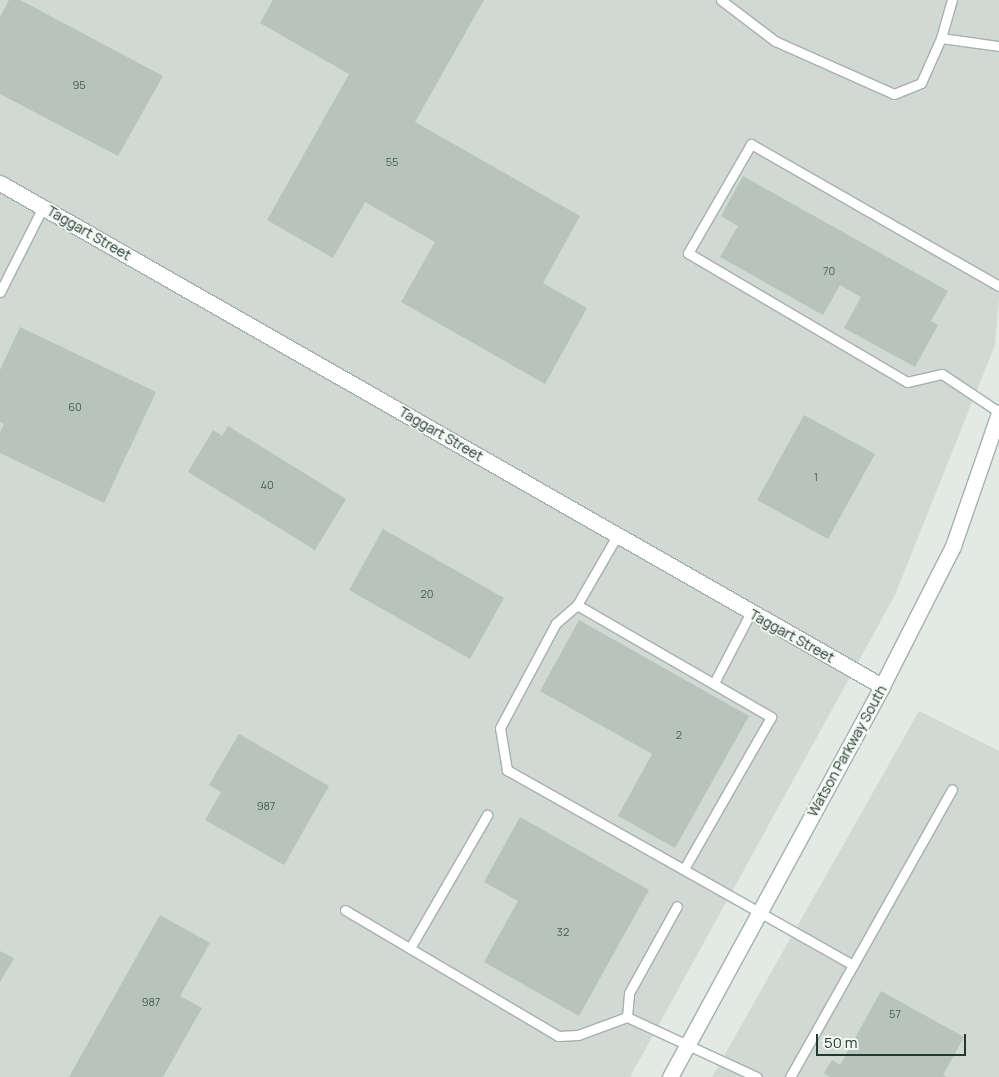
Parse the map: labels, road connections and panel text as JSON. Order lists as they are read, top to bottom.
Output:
{
  "streets": {
    "street": ["Taggart Street", "Watson Parkway South"]
  },
  "crossings": [
    ["Taggart Street", "Watson Parkway South"]
  ],
  "house_numbers": [
    "95",
    "55",
    "70",
    "60",
    "1",
    "40",
    "20",
    "2",
    "987",
    "32",
    "987",
    "57"
  ],
  "scale_bar": "50 m"
}
